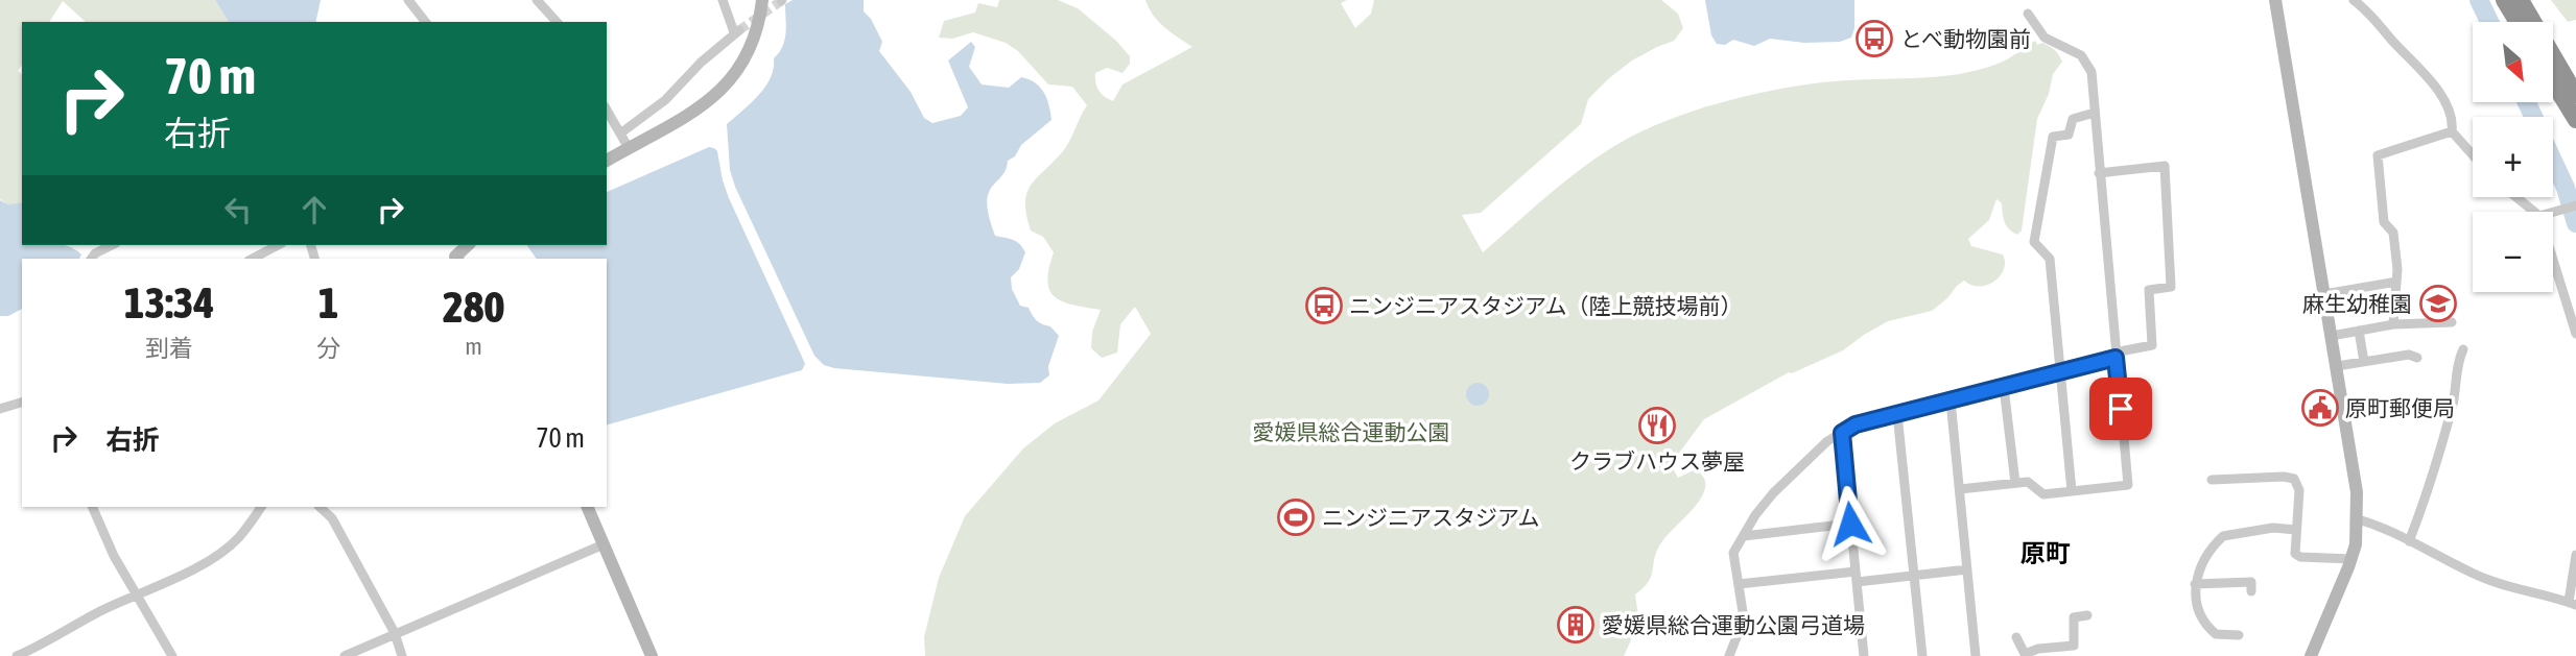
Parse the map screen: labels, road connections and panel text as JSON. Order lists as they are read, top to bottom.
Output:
{
  "districts": ["原町"],
  "parks": ["愛媛県総合運動公園"],
  "places": {
    "bus stop": ["とべ動物園前", "ニンジニアスタジアム（陸上競技場前）"],
    "school or university": ["麻生幼稚園"],
    "public building": ["原町郵便局"],
    "restaurant": ["クラブハウス夢屋"],
    "sports": ["ニンジニアスタジアム"],
    "building": ["愛媛県総合運動公園弓道場"]
  },
  "north": "bottom right",
  "page": {
    "map_buttons": ["+", "−"],
    "turn": ["70 m", "右折"],
    "eta": [
      "13:34",
      "到着",
      "1",
      "分",
      "280",
      "m"
    ],
    "list": [
      {
        "name": "右折",
        "value": "70 m"
      }
    ]
  }
}
